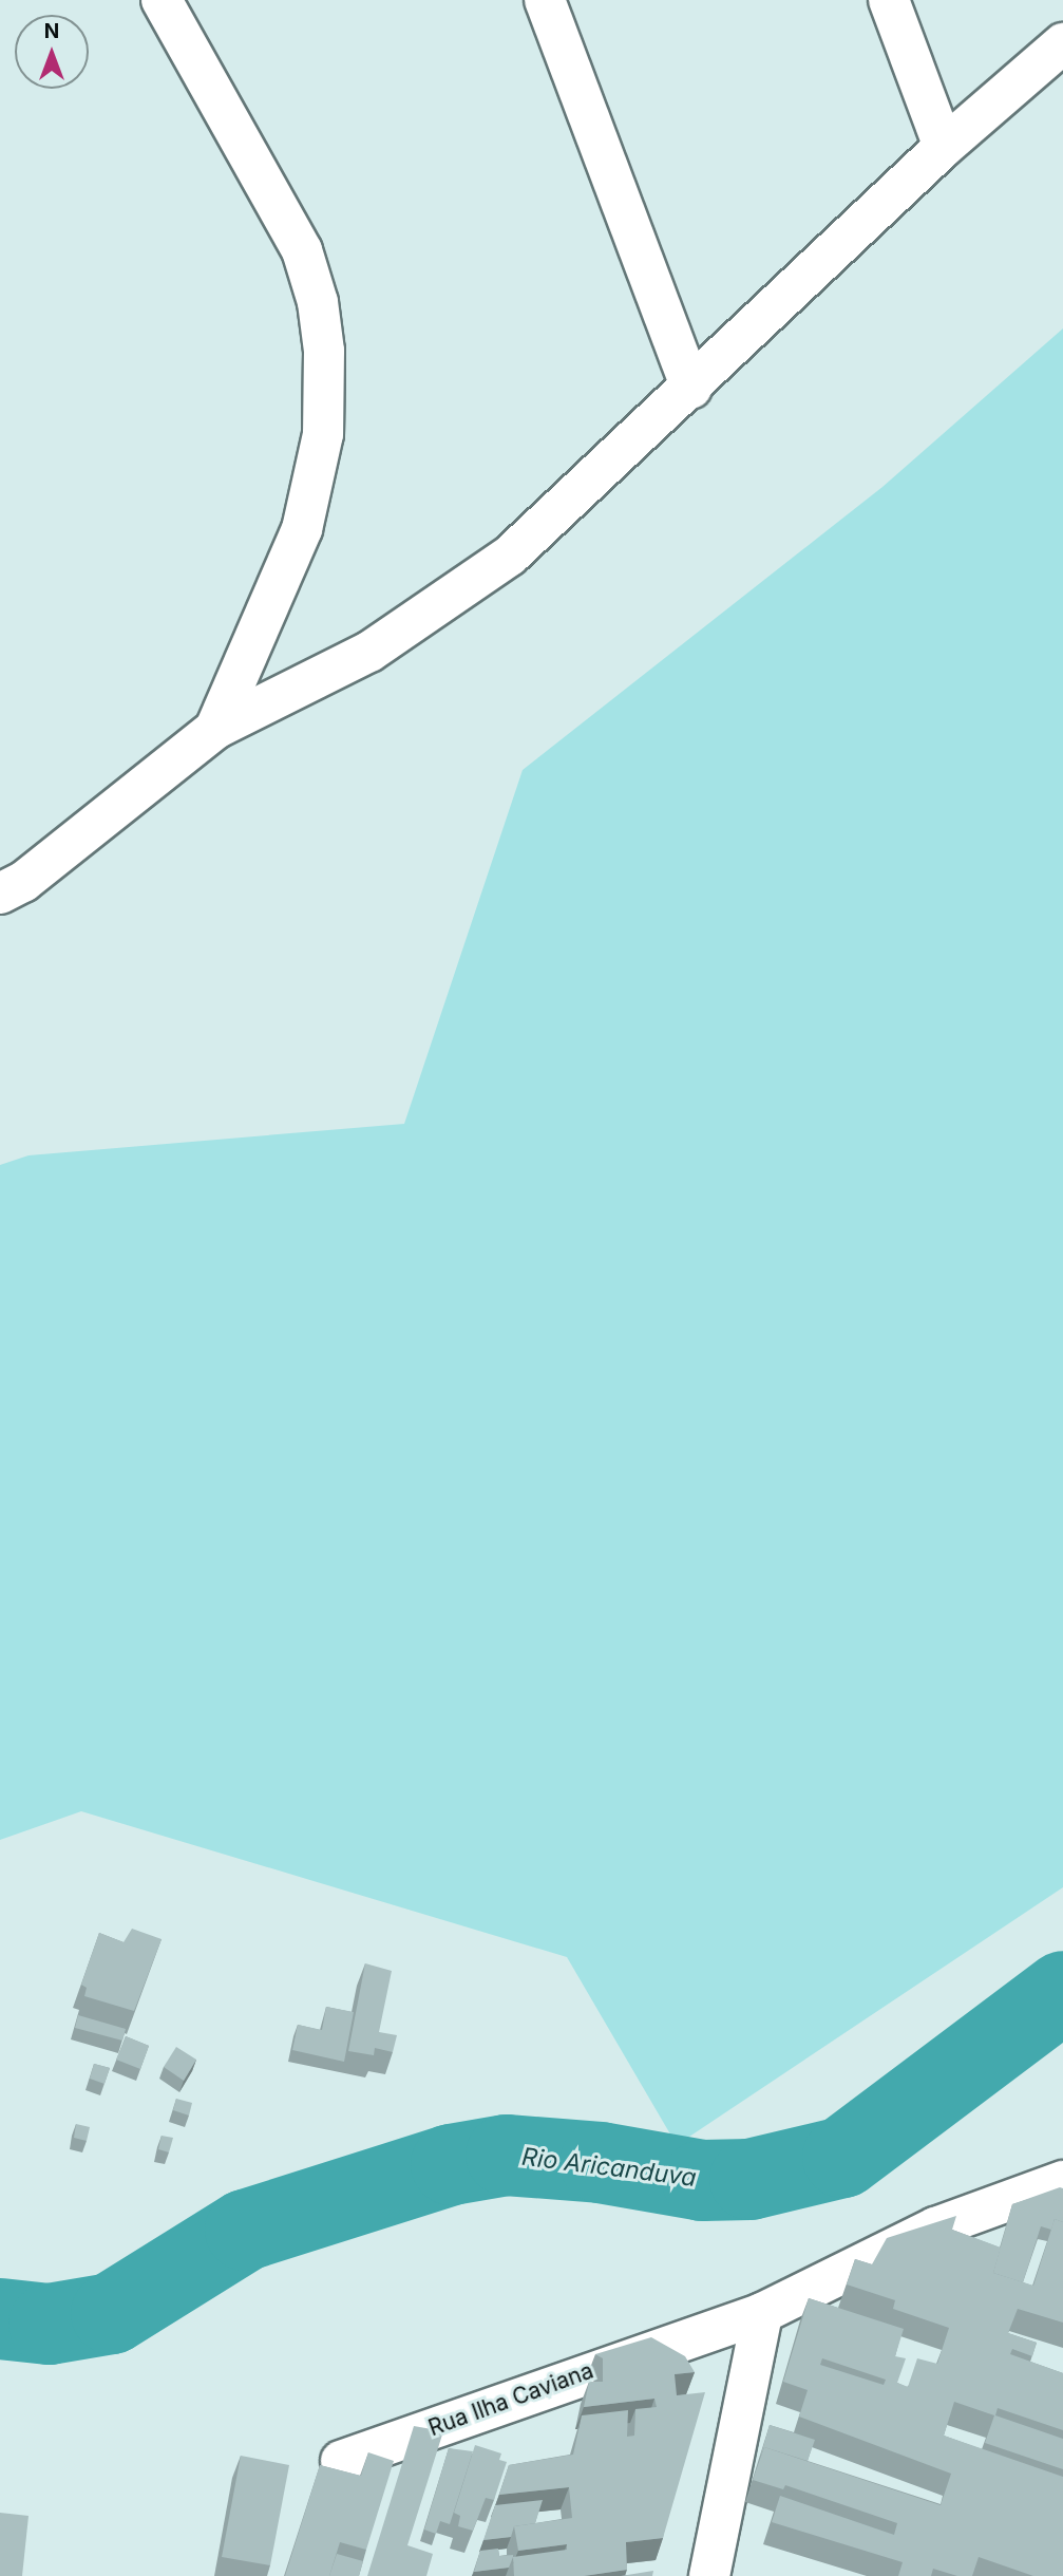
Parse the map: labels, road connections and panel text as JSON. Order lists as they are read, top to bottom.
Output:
{
  "streets": {
    "street": ["Rua Ilha Caviana"]
  },
  "water": ["Rio Aricanduva"],
  "north": "top"
}
